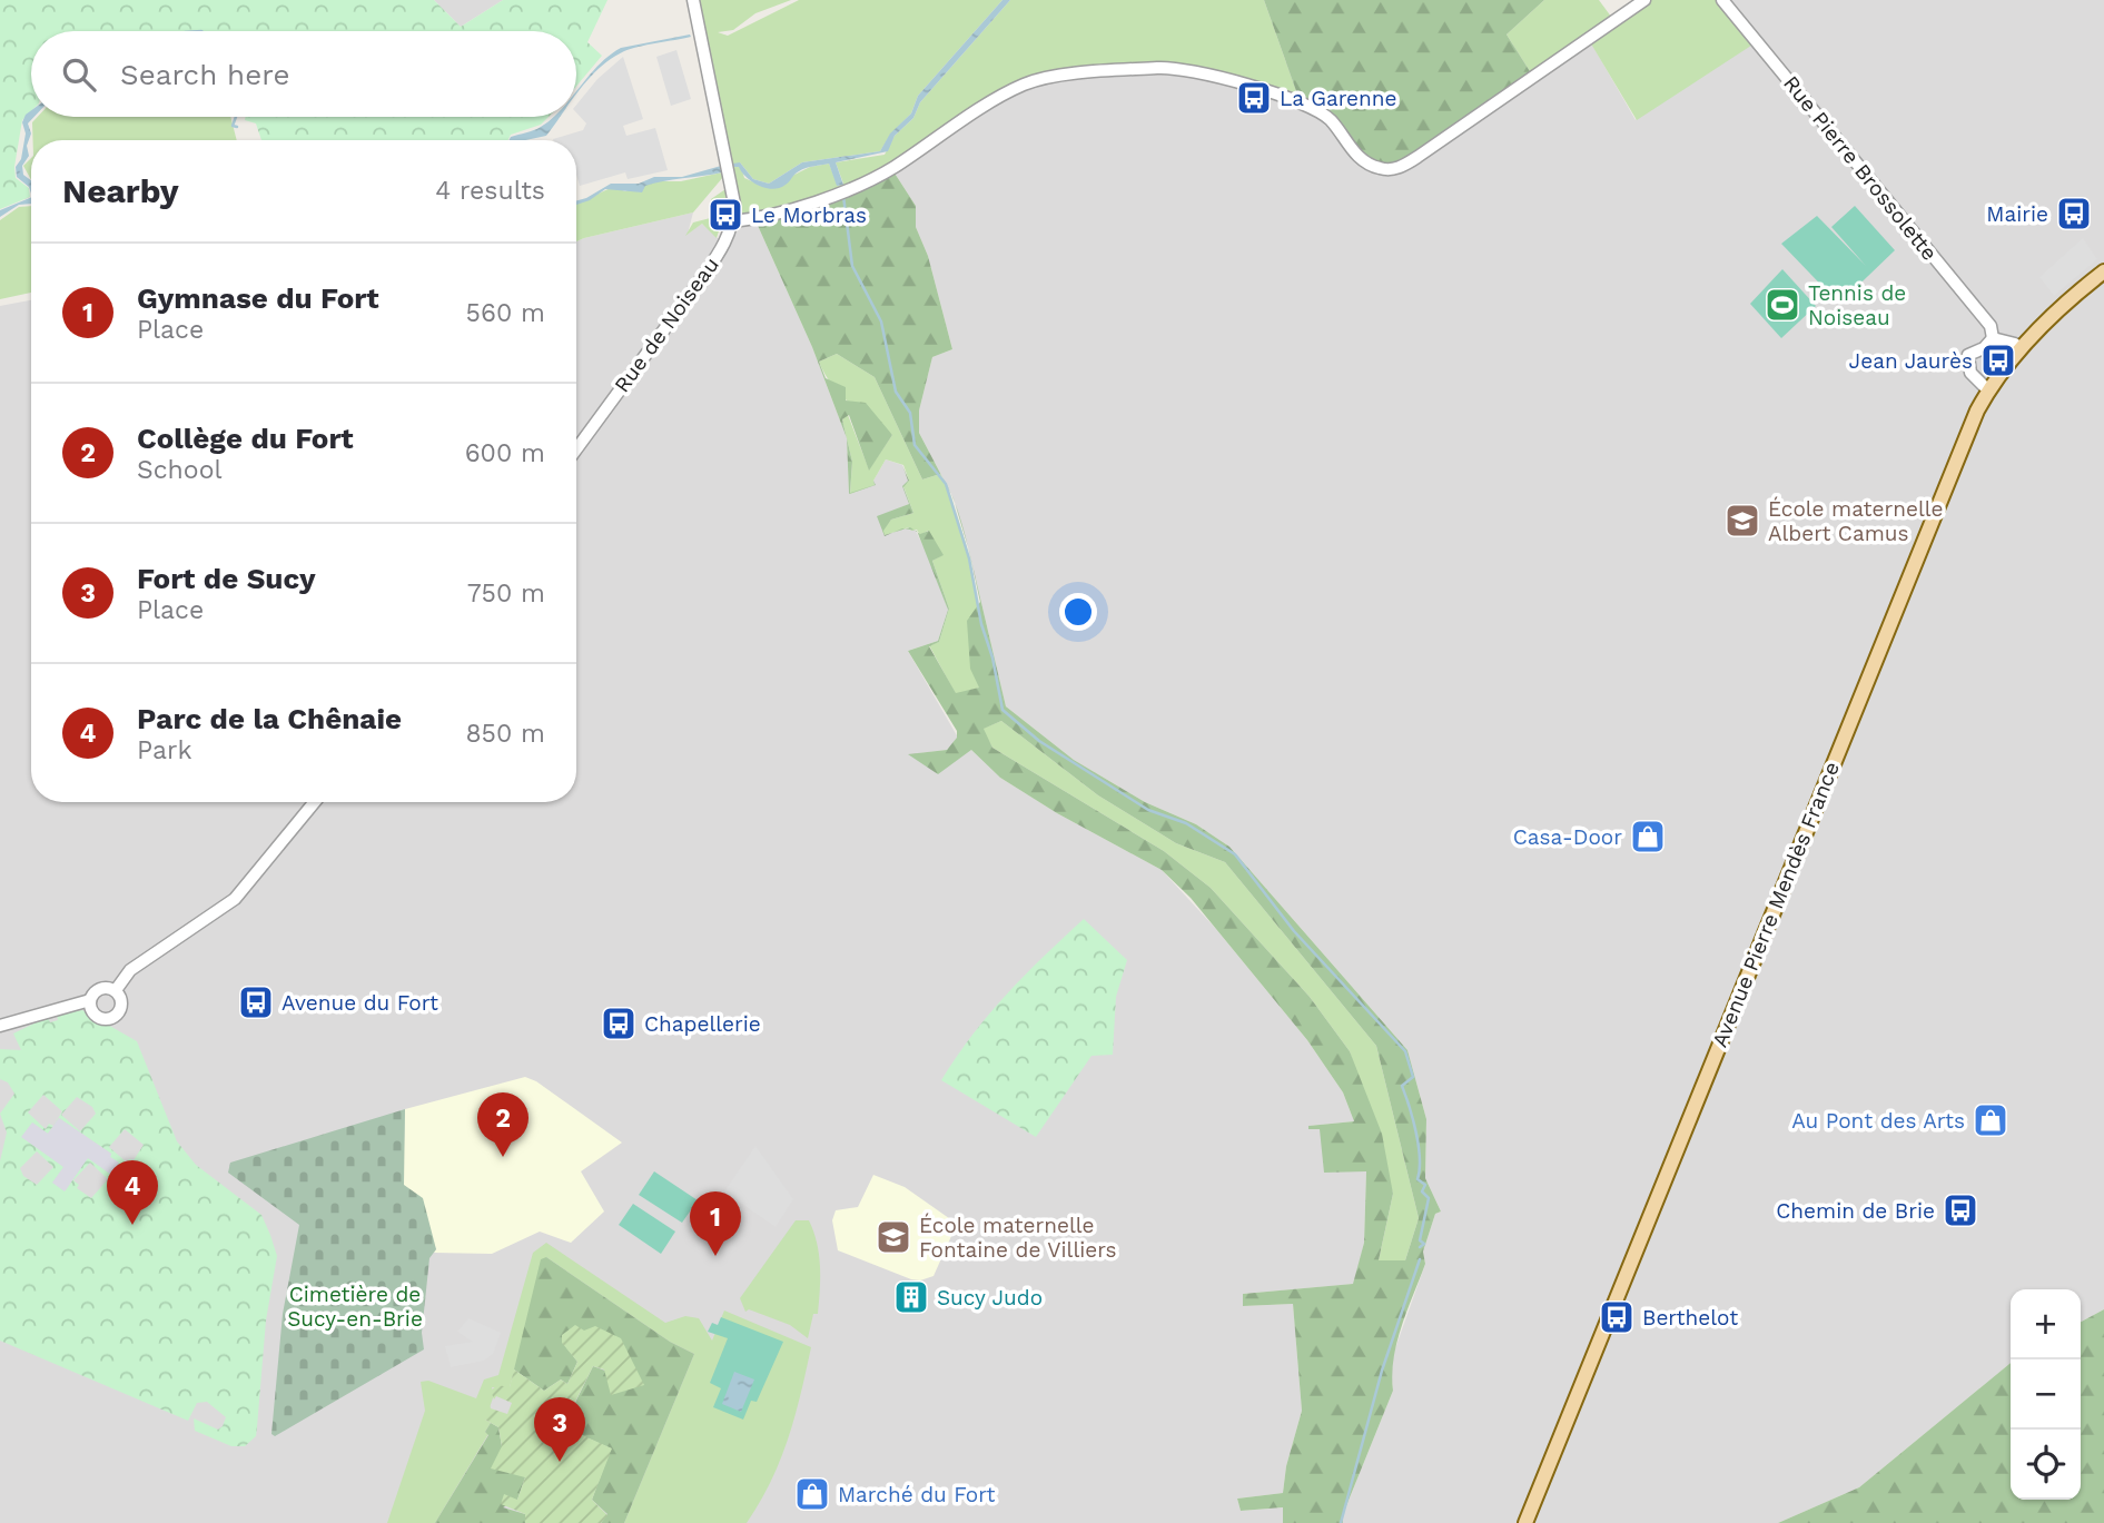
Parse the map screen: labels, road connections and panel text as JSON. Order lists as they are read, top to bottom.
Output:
{
  "streets": {
    "main road": ["Avenue Pierre Mendès France"],
    "street": ["Rue Pierre Brossolette", "Rue de Noiseau"]
  },
  "parks": ["Cimetière de Sucy-en-Brie"],
  "places": {
    "bus stop": [
      "La Garenne",
      "Mairie",
      "Le Morbras",
      "Jean Jaurès",
      "Avenue du Fort",
      "Chapellerie",
      "Chemin de Brie",
      "Berthelot"
    ],
    "sports": ["Tennis de Noiseau"],
    "school or university": ["École maternelle Albert Camus", "École maternelle Fontaine de Villiers"],
    "shop": ["Casa-Door", "Au Pont des Arts", "Marché du Fort"],
    "building": ["Sucy Judo"]
  },
  "page": {
    "search": "Search here",
    "heading": ["Nearby", "4 results"],
    "list": [
      {
        "mark": "1",
        "name": "Gymnase du Fort",
        "note": "Place",
        "value": "560 m"
      },
      {
        "mark": "2",
        "name": "Collège du Fort",
        "note": "School",
        "value": "600 m"
      },
      {
        "mark": "3",
        "name": "Fort de Sucy",
        "note": "Place",
        "value": "750 m"
      },
      {
        "mark": "4",
        "name": "Parc de la Chênaie",
        "note": "Park",
        "value": "850 m"
      }
    ],
    "pins": [
      "2",
      "4",
      "1",
      "3"
    ],
    "map_buttons": ["+", "−"]
  }
}
